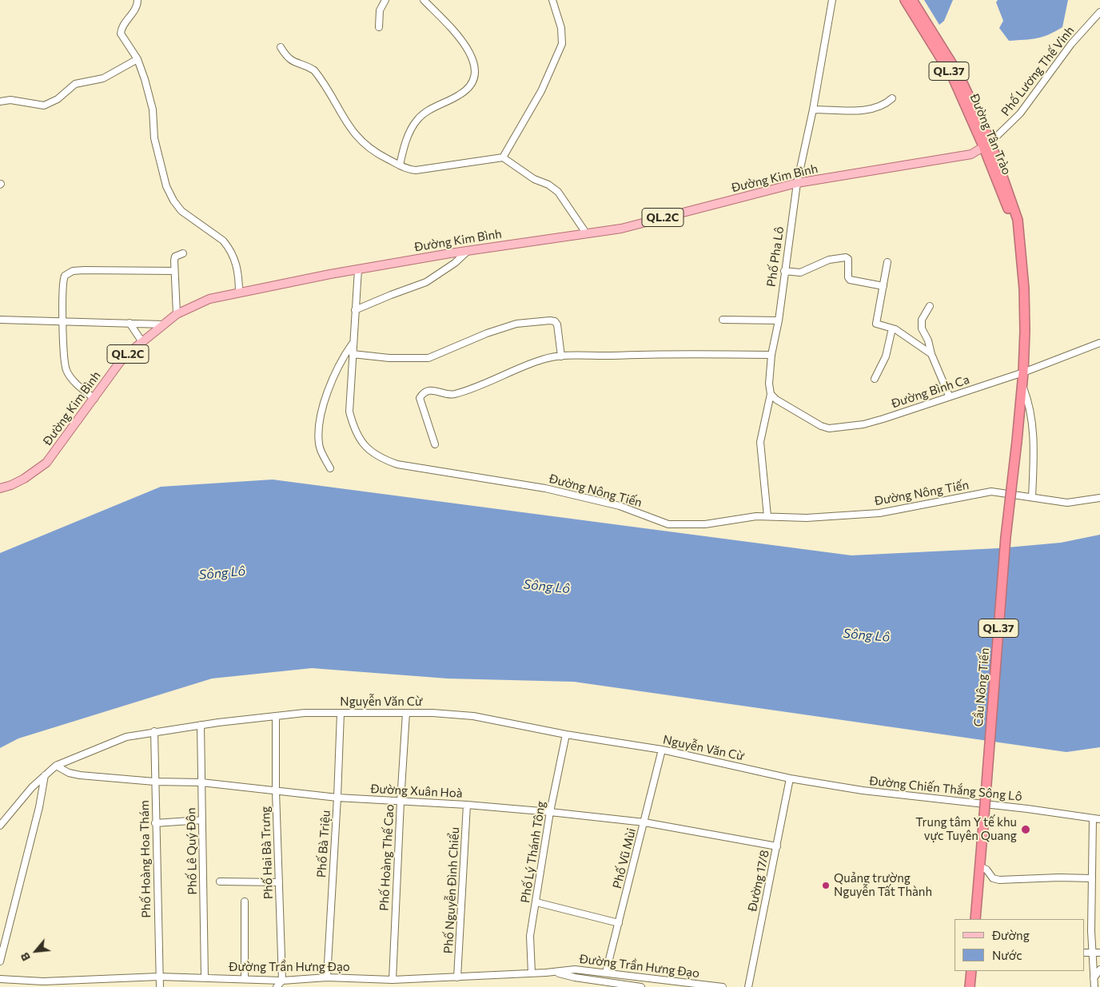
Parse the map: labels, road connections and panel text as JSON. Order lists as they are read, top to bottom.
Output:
{
  "streets": {
    "highway": ["QL.37", "Đường Tân Trào", "Cầu Nông Tiến"],
    "main road": ["Đường Kim Bình", "QL.2C"],
    "street": [
      "Phố Lương Thế Vinh",
      "Phố Pha Lô",
      "Đường Bình Ca",
      "Đường Nông Tiến",
      "Nguyễn Văn Cừ",
      "Đường Chiến Thắng Sông Lô",
      "Đường Xuân Hoà",
      "Phố Bà Triệu",
      "Phố Lê Quý Đôn",
      "Phố Lý Thánh Tông",
      "Phố Hai Bà Trưng",
      "Phố Hoàng Thế Cao",
      "Phố Vũ Mùi",
      "Phố Hoàng Hoa Thám",
      "Đường 17/8",
      "Phố Nguyễn Đình Chiểu",
      "Đường Trần Hưng Đạo"
    ]
  },
  "crossings": [
    ["QL.37", "Cầu Nông Tiến"],
    ["Phố Lương Thế Vinh", "Đường Tân Trào"],
    ["Phố Lương Thế Vinh", "Đường Kim Bình"],
    ["Đường Tân Trào", "Đường Kim Bình"],
    ["Đường Tân Trào", "Đường Bình Ca"],
    ["Đường Tân Trào", "Cầu Nông Tiến"],
    ["Đường Kim Bình", "Phố Pha Lô"],
    ["Đường Kim Bình", "Đường Nông Tiến"],
    ["Phố Pha Lô", "Đường Bình Ca"],
    ["Phố Pha Lô", "Đường Nông Tiến"],
    ["Nguyễn Văn Cừ", "Đường Chiến Thắng Sông Lô"],
    ["Nguyễn Văn Cừ", "Đường Xuân Hoà"],
    ["Nguyễn Văn Cừ", "Phố Bà Triệu"],
    ["Nguyễn Văn Cừ", "Phố Lê Quý Đôn"],
    ["Nguyễn Văn Cừ", "Phố Lý Thánh Tông"],
    ["Nguyễn Văn Cừ", "Phố Hai Bà Trưng"],
    ["Nguyễn Văn Cừ", "Phố Hoàng Thế Cao"],
    ["Nguyễn Văn Cừ", "Phố Vũ Mùi"],
    ["Nguyễn Văn Cừ", "Phố Hoàng Hoa Thám"],
    ["Nguyễn Văn Cừ", "Đường 17/8"],
    ["Đường Chiến Thắng Sông Lô", "Đường 17/8"],
    ["Đường Xuân Hoà", "Phố Bà Triệu"],
    ["Đường Xuân Hoà", "Phố Lê Quý Đôn"],
    ["Đường Xuân Hoà", "Phố Lý Thánh Tông"],
    ["Đường Xuân Hoà", "Phố Hai Bà Trưng"],
    ["Đường Xuân Hoà", "Phố Hoàng Thế Cao"],
    ["Đường Xuân Hoà", "Phố Vũ Mùi"],
    ["Đường Xuân Hoà", "Phố Hoàng Hoa Thám"],
    ["Đường Xuân Hoà", "Đường 17/8"],
    ["Đường Xuân Hoà", "Phố Nguyễn Đình Chiểu"],
    ["Phố Bà Triệu", "Đường Trần Hưng Đạo"],
    ["Phố Lê Quý Đôn", "Đường Trần Hưng Đạo"],
    ["Phố Lý Thánh Tông", "Đường Trần Hưng Đạo"],
    ["Phố Hai Bà Trưng", "Đường Trần Hưng Đạo"],
    ["Phố Hoàng Thế Cao", "Đường Trần Hưng Đạo"],
    ["Phố Vũ Mùi", "Đường Trần Hưng Đạo"],
    ["Phố Hoàng Hoa Thám", "Đường Trần Hưng Đạo"],
    ["Phố Nguyễn Đình Chiểu", "Đường Trần Hưng Đạo"]
  ],
  "water": ["Sông Lô"],
  "places": ["Trung tâm Y tế khu vực Tuyên Quang", "Quảng trường Nguyễn Tất Thành"],
  "legend": ["Đường", "Nước"],
  "north": "bottom left"
}
